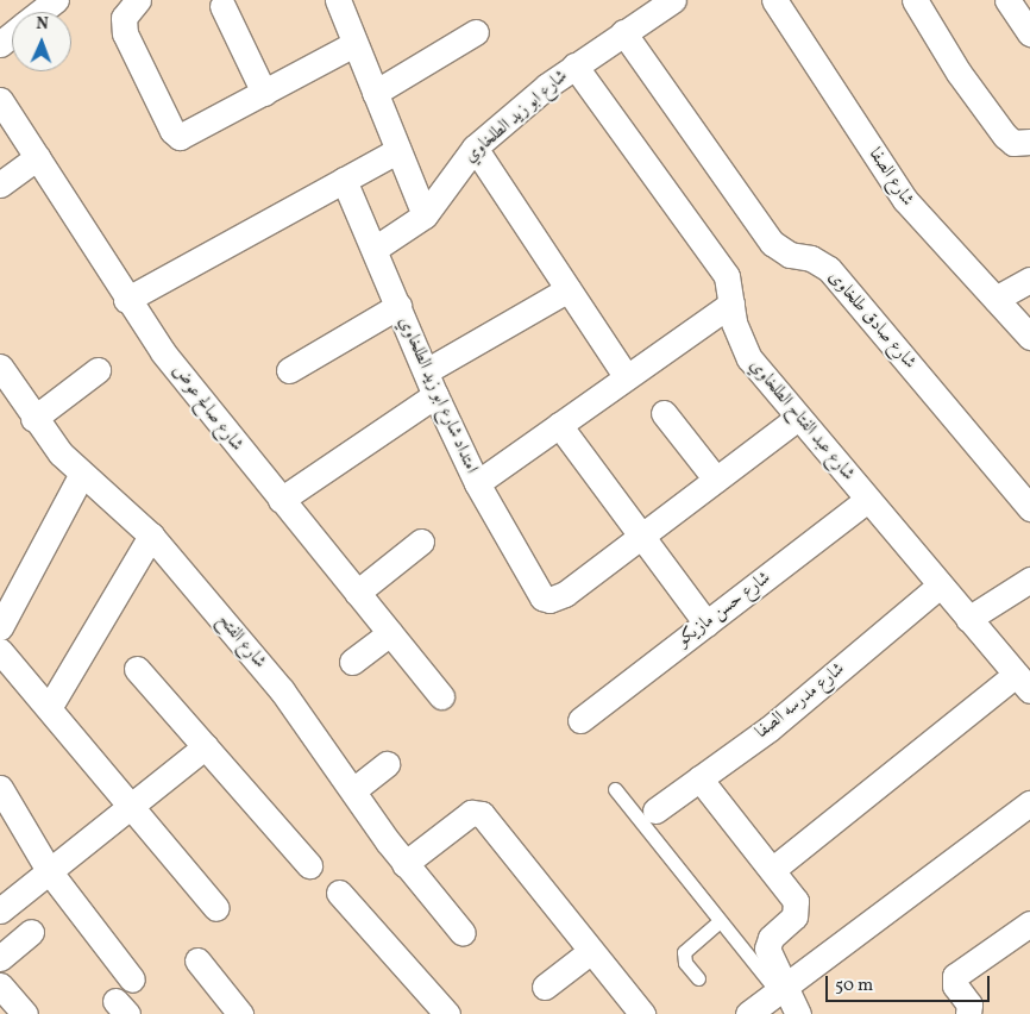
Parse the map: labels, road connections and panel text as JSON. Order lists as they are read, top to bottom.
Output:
{
  "streets": {
    "street": [
      "شارع ابو زيد الطلخاوي",
      "شارع الصفا",
      "شارع صادق طلخاوى",
      "امتداد شارع ابو زيد الطلخاوي",
      "شارع صالح عوض",
      "شارع عبد الفتاح الطلخاوي",
      "شارع حسن مازيكو",
      "شارع الفتح",
      "شارع مدرسه الصفا"
    ]
  },
  "crossings": [
    ["شارع ابو زيد الطلخاوي", "شارع صادق طلخاوى"],
    ["شارع ابو زيد الطلخاوي", "امتداد شارع ابو زيد الطلخاوي"],
    ["شارع ابو زيد الطلخاوي", "شارع عبد الفتاح الطلخاوي"],
    ["شارع عبد الفتاح الطلخاوي", "شارع حسن مازيكو"],
    ["شارع عبد الفتاح الطلخاوي", "شارع مدرسه الصفا"]
  ],
  "scale_bar": "50 m",
  "north": "top"
}
